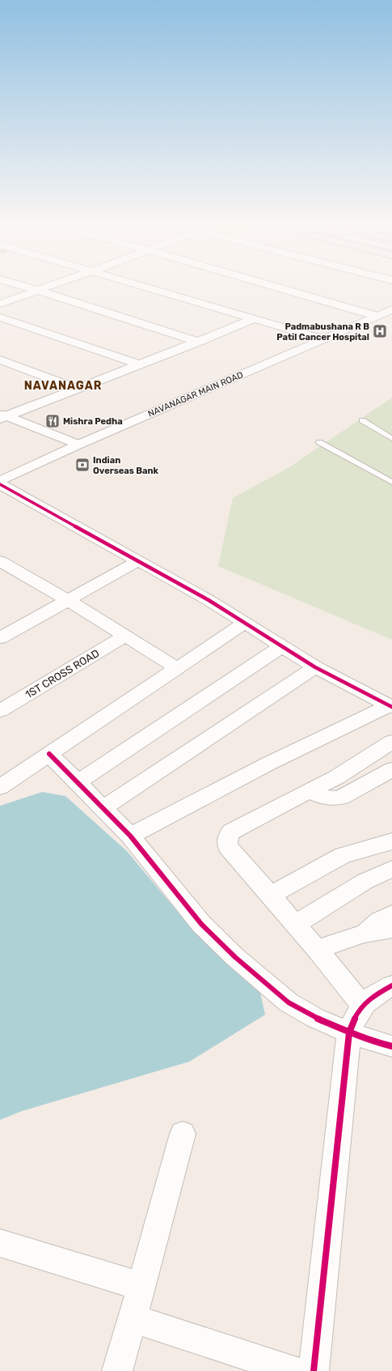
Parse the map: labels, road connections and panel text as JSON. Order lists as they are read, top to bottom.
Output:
{
  "streets": {
    "street": ["NAVANAGAR MAIN ROAD", "1ST CROSS ROAD"]
  },
  "districts": ["NAVANAGAR"],
  "places": {
    "hospital": ["Padmabushana R B Patil Cancer Hospital"],
    "restaurant": ["Mishra Pedha"],
    "bank": ["Indian Overseas Bank"]
  }
}
